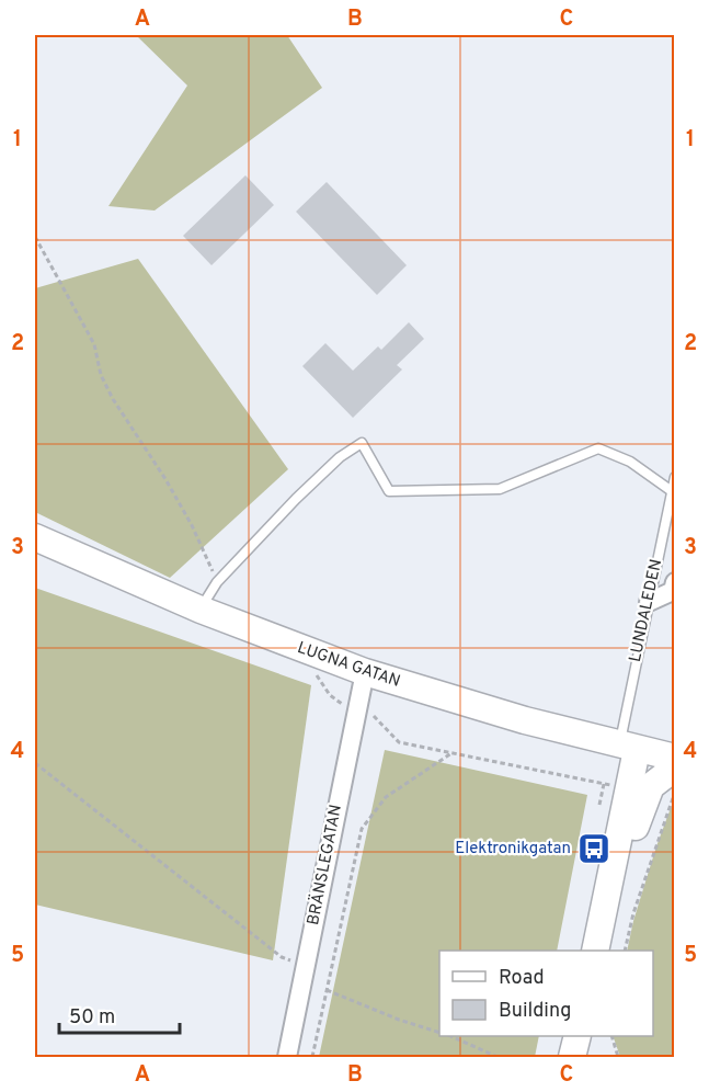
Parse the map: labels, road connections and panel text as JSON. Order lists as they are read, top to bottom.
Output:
{
  "streets": {
    "main road": ["LUNDALEDEN", "LUGNA GATAN"],
    "street": ["BRÄNSLEGATAN"]
  },
  "crossings": [
    ["LUNDALEDEN", "LUGNA GATAN"],
    ["LUGNA GATAN", "BRÄNSLEGATAN"]
  ],
  "places": {
    "bus stop": ["Elektronikgatan"]
  },
  "legend": ["Road", "Building"],
  "scale_bar": "50 m",
  "grid": {
    "columns": ["A", "B", "C"],
    "rows": [
      "1",
      "2",
      "3",
      "4",
      "5"
    ]
  }
}
